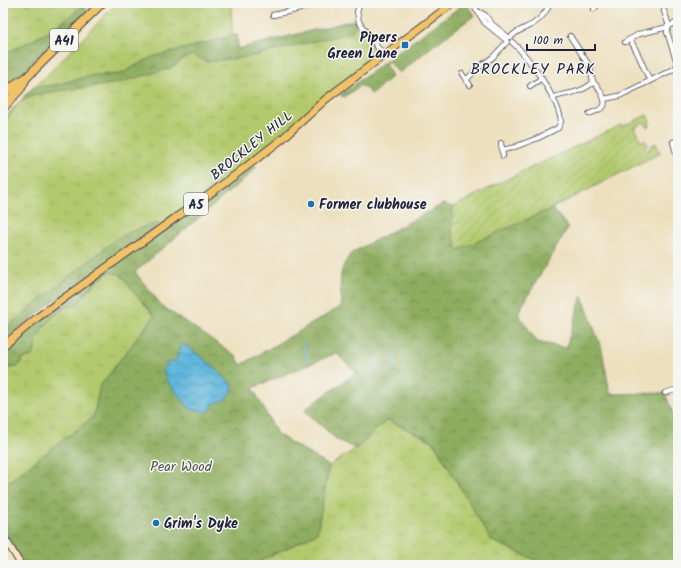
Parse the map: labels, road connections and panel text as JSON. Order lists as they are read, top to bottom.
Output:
{
  "streets": {
    "highway": ["A41"],
    "main road": ["BROCKLEY HILL", "A5"]
  },
  "districts": ["BROCKLEY PARK"],
  "parks": ["Pear Wood"],
  "places": {
    "transit": ["Pipers Green Lane"],
    "other": ["Former clubhouse", "Grim's Dyke"]
  },
  "scale_bar": "100 m"
}
